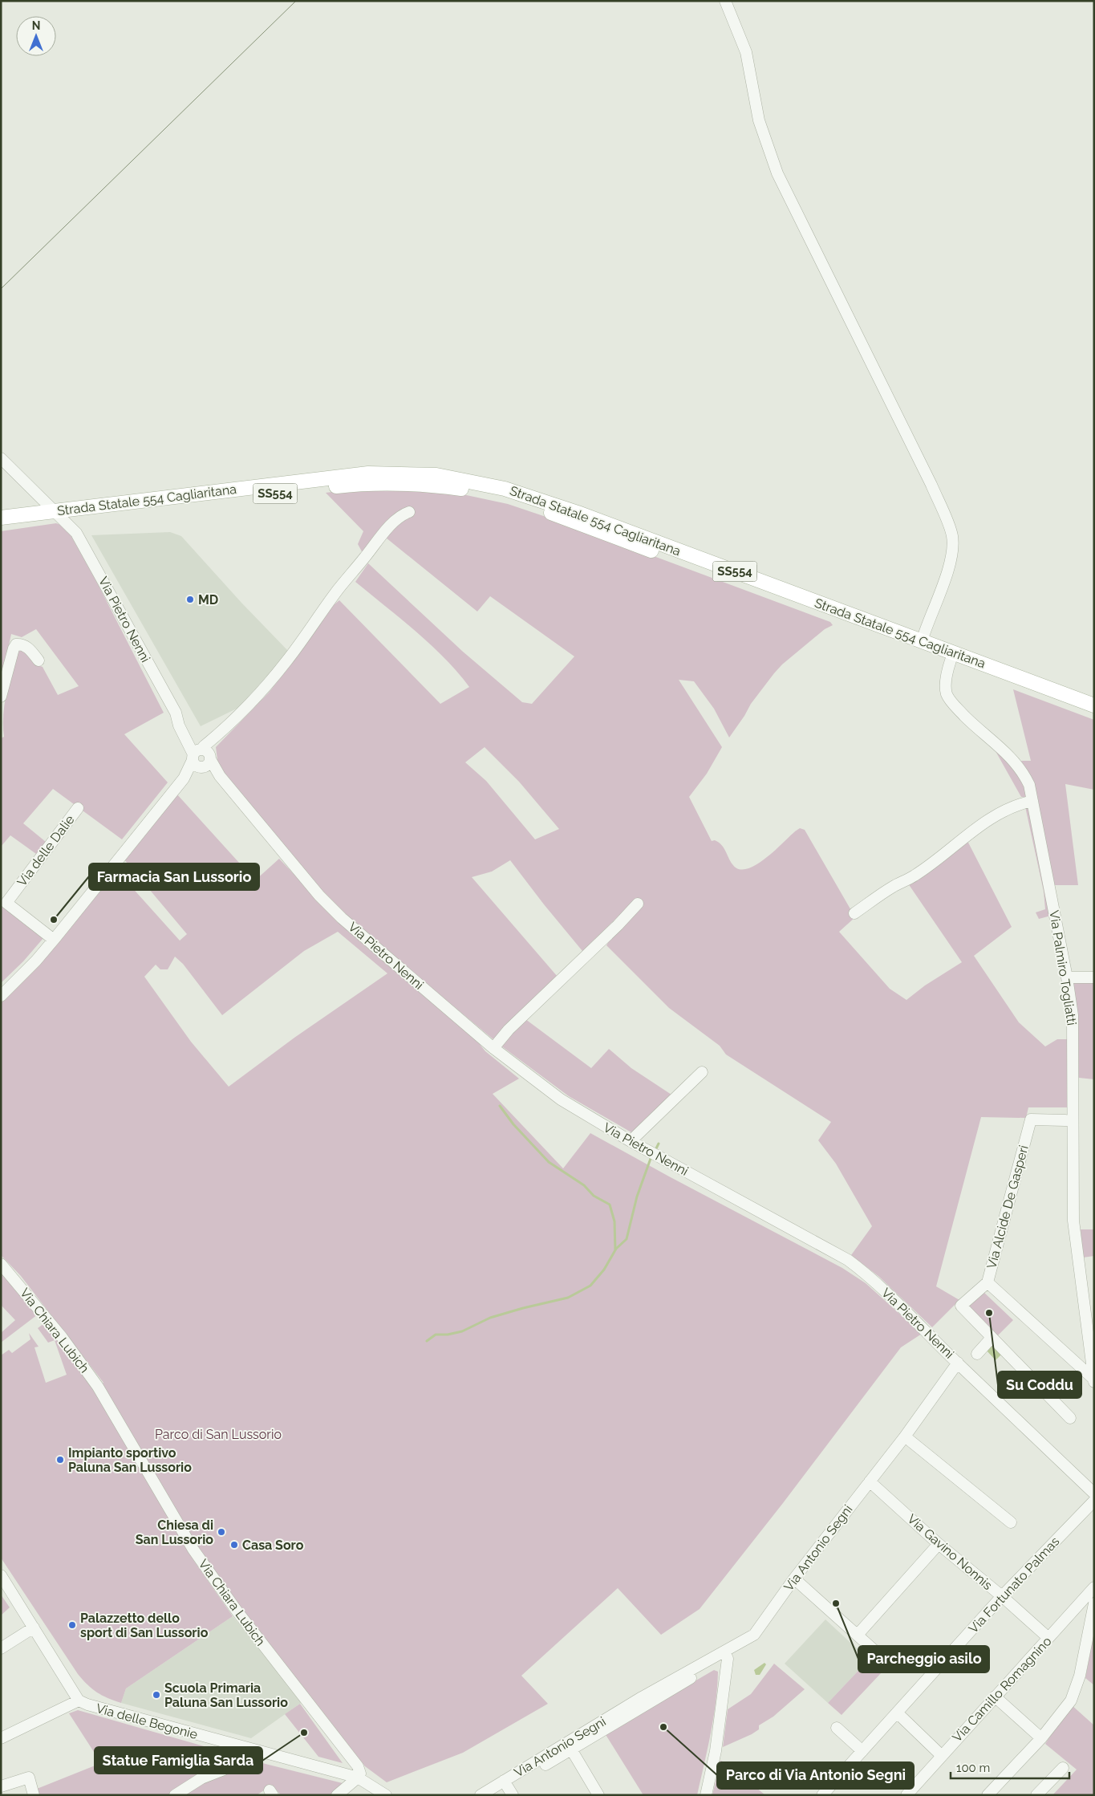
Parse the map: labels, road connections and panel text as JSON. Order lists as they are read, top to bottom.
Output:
{
  "streets": {
    "main road": ["SS554", "Strada Statale 554 Cagliaritana"],
    "street": [
      "Via Pietro Nenni",
      "Via delle Dalie",
      "Via Palmiro Togliatti",
      "Via Alcide De Gasperi",
      "Via Chiara Lubich",
      "Via Antonio Segni",
      "Via Gavino Nonnis",
      "Via Fortunato Palmas",
      "Via Camillo Romagnino",
      "Via delle Begonie"
    ]
  },
  "crossings": [
    ["Strada Statale 554 Cagliaritana", "Via Pietro Nenni"],
    ["Strada Statale 554 Cagliaritana", "Via Palmiro Togliatti"],
    ["Via Pietro Nenni", "Via Antonio Segni"],
    ["Via Palmiro Togliatti", "Via Alcide De Gasperi"],
    ["Via Chiara Lubich", "Via delle Begonie"],
    ["Via Antonio Segni", "Via Gavino Nonnis"],
    ["Via Gavino Nonnis", "Via Fortunato Palmas"],
    ["Via Gavino Nonnis", "Via Camillo Romagnino"]
  ],
  "parks": ["Parco di San Lussorio"],
  "places": [
    "MD",
    "Farmacia San Lussorio",
    "Su Coddu",
    "Impianto sportivo Paluna San Lussorio",
    "Chiesa di San Lussorio",
    "Casa Soro",
    "Parcheggio asilo",
    "Palazzetto dello sport di San Lussorio",
    "Scuola Primaria Paluna San Lussorio",
    "Parco di Via Antonio Segni",
    "Statue Famiglia Sarda"
  ],
  "scale_bar": "100 m",
  "north": "top"
}
